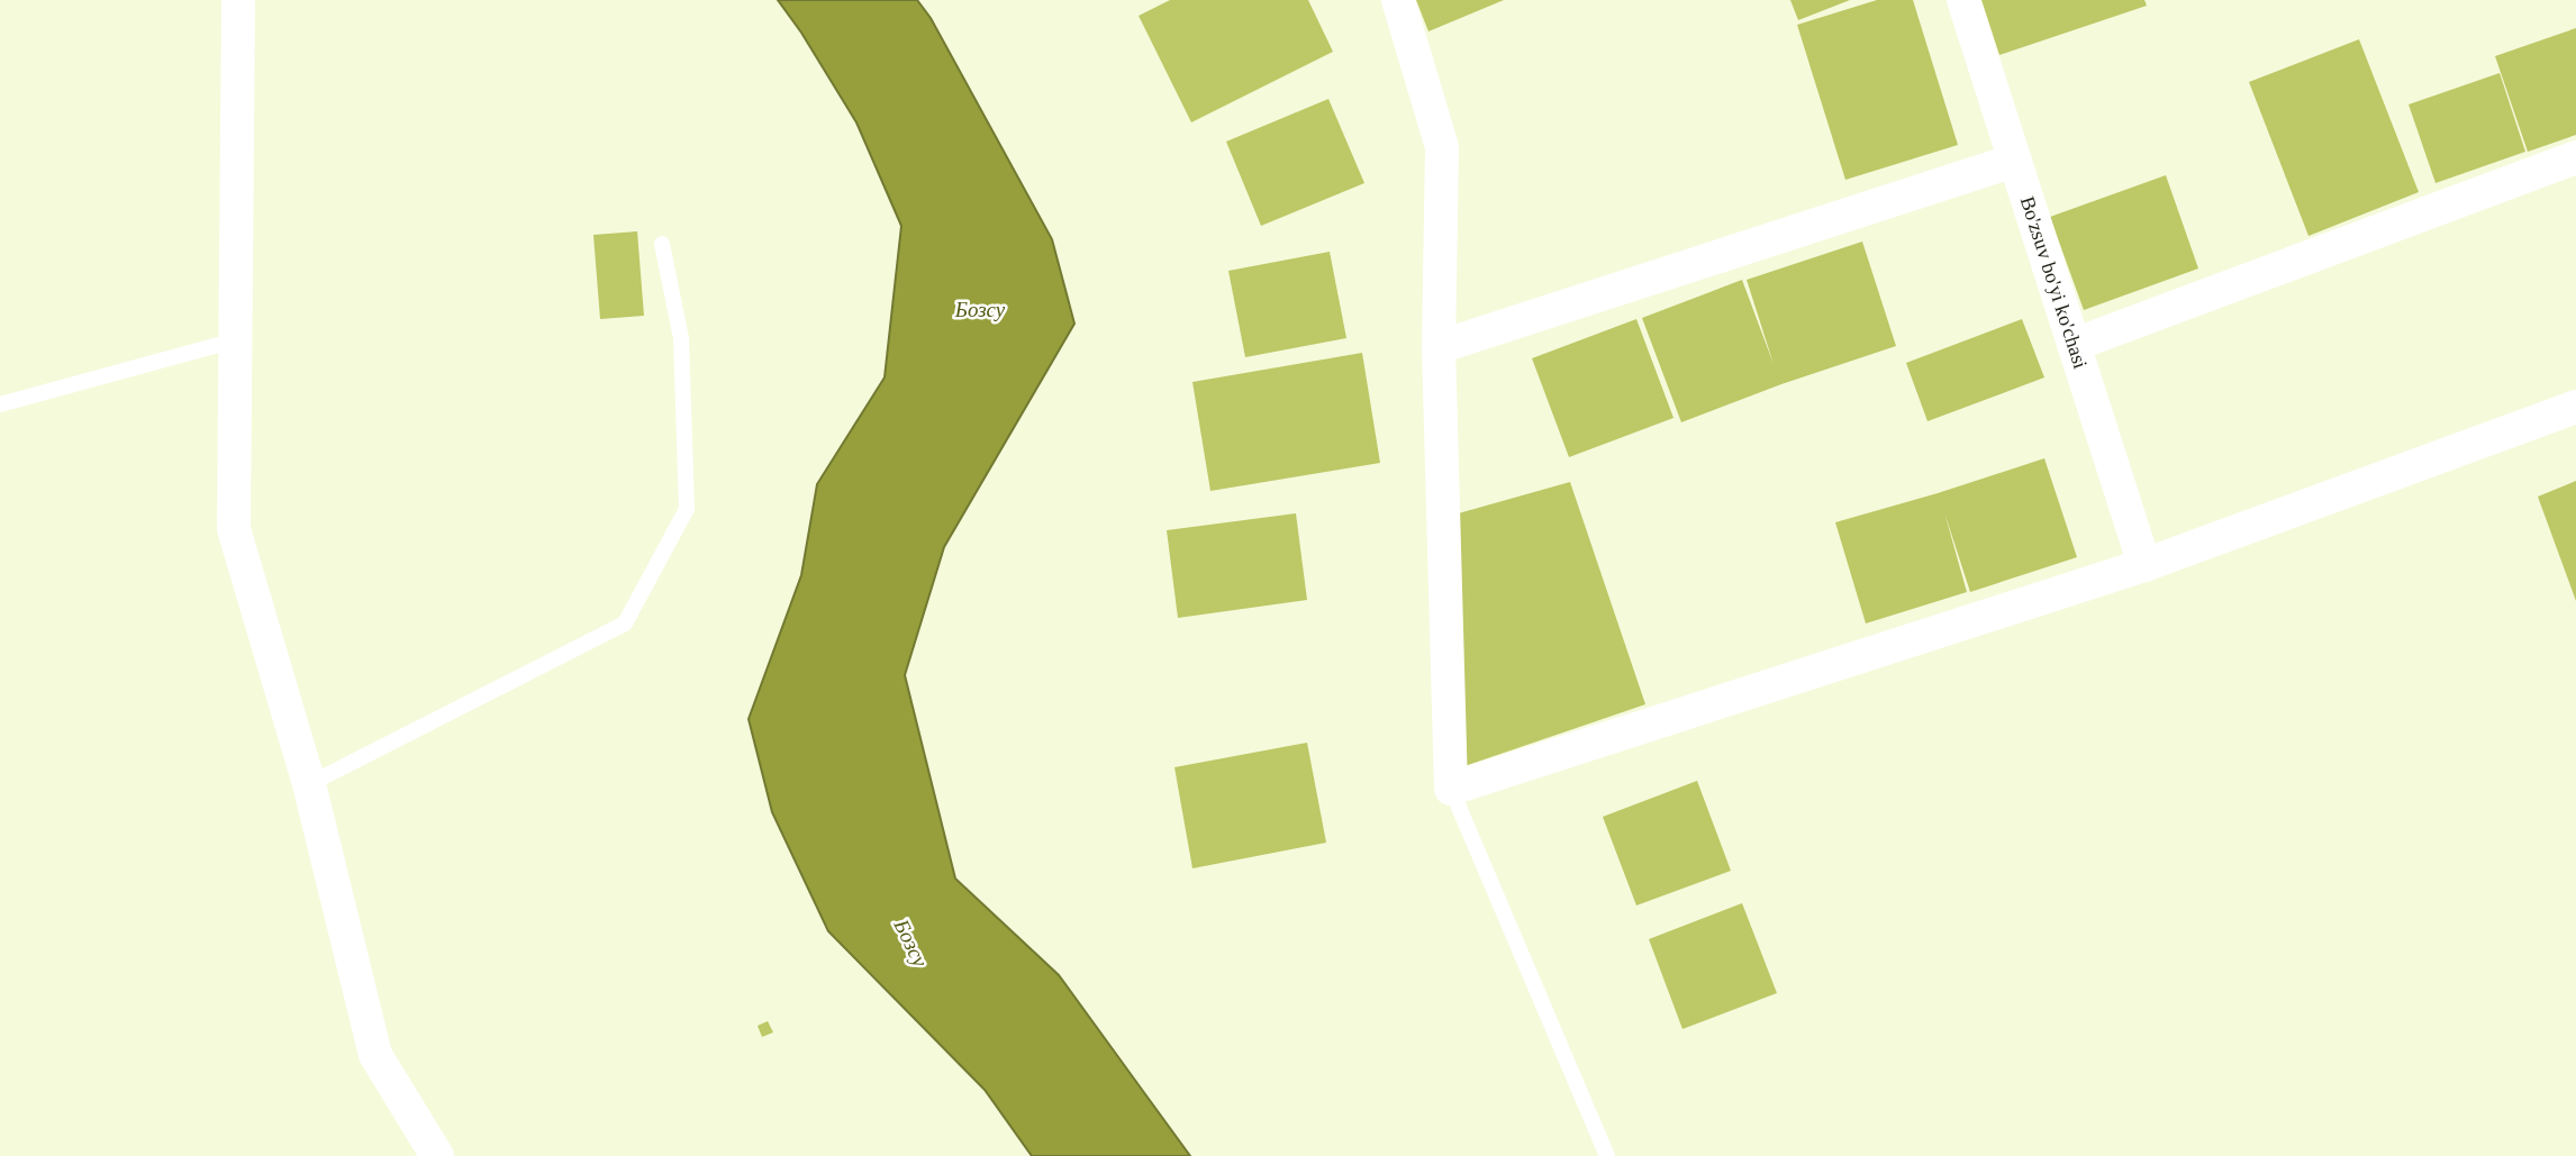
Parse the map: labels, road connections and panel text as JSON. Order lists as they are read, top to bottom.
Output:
{
  "streets": {
    "street": ["Bo'zsuv bo'yi ko'chasi"]
  },
  "water": ["Бозсу"]
}
